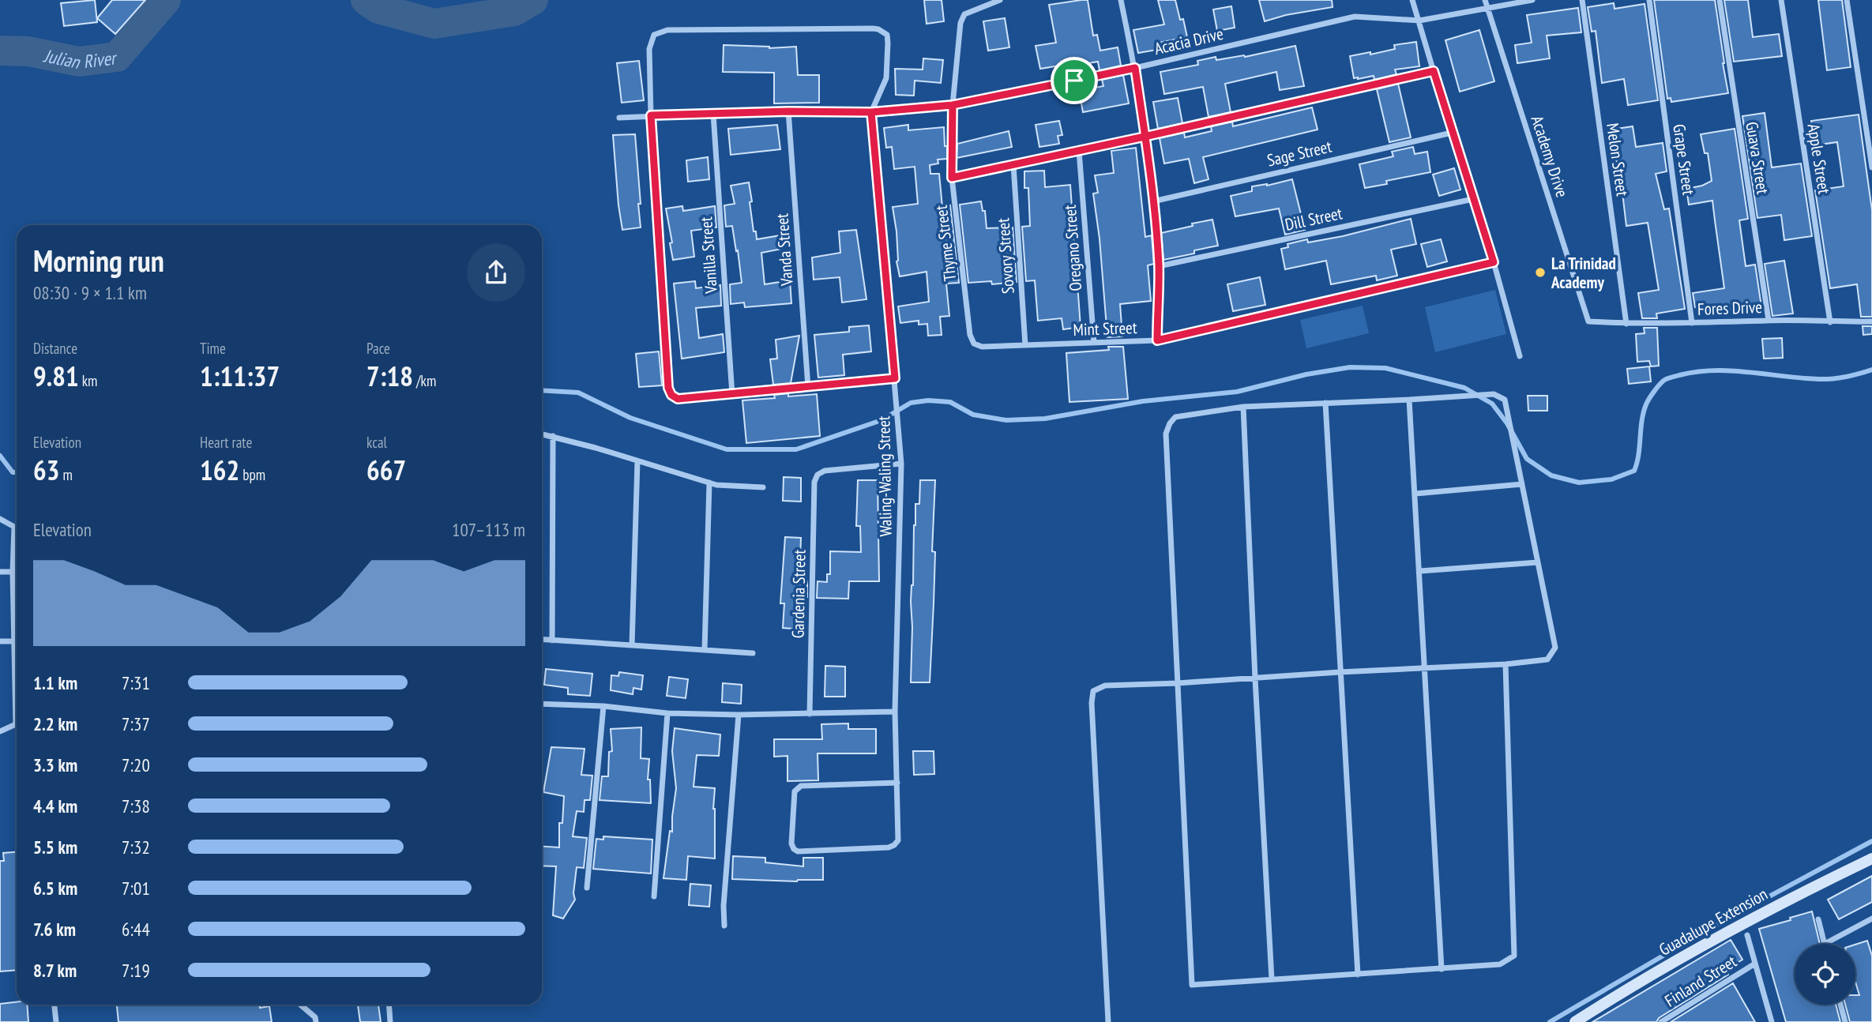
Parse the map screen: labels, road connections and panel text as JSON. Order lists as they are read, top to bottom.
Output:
{
  "streets": {
    "street": [
      "Acacia Drive",
      "Sage Street",
      "Academy Drive",
      "Guava Street",
      "Apple Street",
      "Melon Street",
      "Grape Street",
      "Dill Street",
      "Thyme Street",
      "Oregano Street",
      "Vanda Street",
      "Vanilla Street",
      "Sovory Street",
      "Fores Drive",
      "Mint Street",
      "Waling-Waling Street",
      "Gardenia Street",
      "Guadalupe Extension",
      "Finland Street"
    ]
  },
  "crossings": [
    ["Acacia Drive", "Academy Drive"],
    ["Acacia Drive", "Thyme Street"],
    ["Acacia Drive", "Vanda Street"],
    ["Acacia Drive", "Vanilla Street"],
    ["Acacia Drive", "Waling-Waling Street"],
    ["Academy Drive", "Fores Drive"],
    ["Guava Street", "Fores Drive"],
    ["Apple Street", "Fores Drive"],
    ["Melon Street", "Fores Drive"],
    ["Grape Street", "Fores Drive"],
    ["Thyme Street", "Mint Street"],
    ["Oregano Street", "Mint Street"],
    ["Sovory Street", "Mint Street"],
    ["Waling-Waling Street", "Gardenia Street"]
  ],
  "water": ["Julian River"],
  "places": ["La Trinidad Academy"],
  "page": {
    "heading": ["Morning run", "08:30 · 9 × 1.1 km"],
    "stats": [
      ["Distance", "9.81 km"],
      ["Time", "1:11:37"],
      ["Pace", "7:18 /km"],
      ["Elevation", "63 m"],
      ["Heart rate", "162 bpm"],
      ["kcal", "667"]
    ],
    "chart": ["Elevation", "107–113 m"],
    "list": [
      {
        "name": "1.1 km",
        "note": "7:31"
      },
      {
        "name": "2.2 km",
        "note": "7:37"
      },
      {
        "name": "3.3 km",
        "note": "7:20"
      },
      {
        "name": "4.4 km",
        "note": "7:38"
      },
      {
        "name": "5.5 km",
        "note": "7:32"
      },
      {
        "name": "6.5 km",
        "note": "7:01"
      },
      {
        "name": "7.6 km",
        "note": "6:44"
      },
      {
        "name": "8.7 km",
        "note": "7:19"
      }
    ]
  }
}
